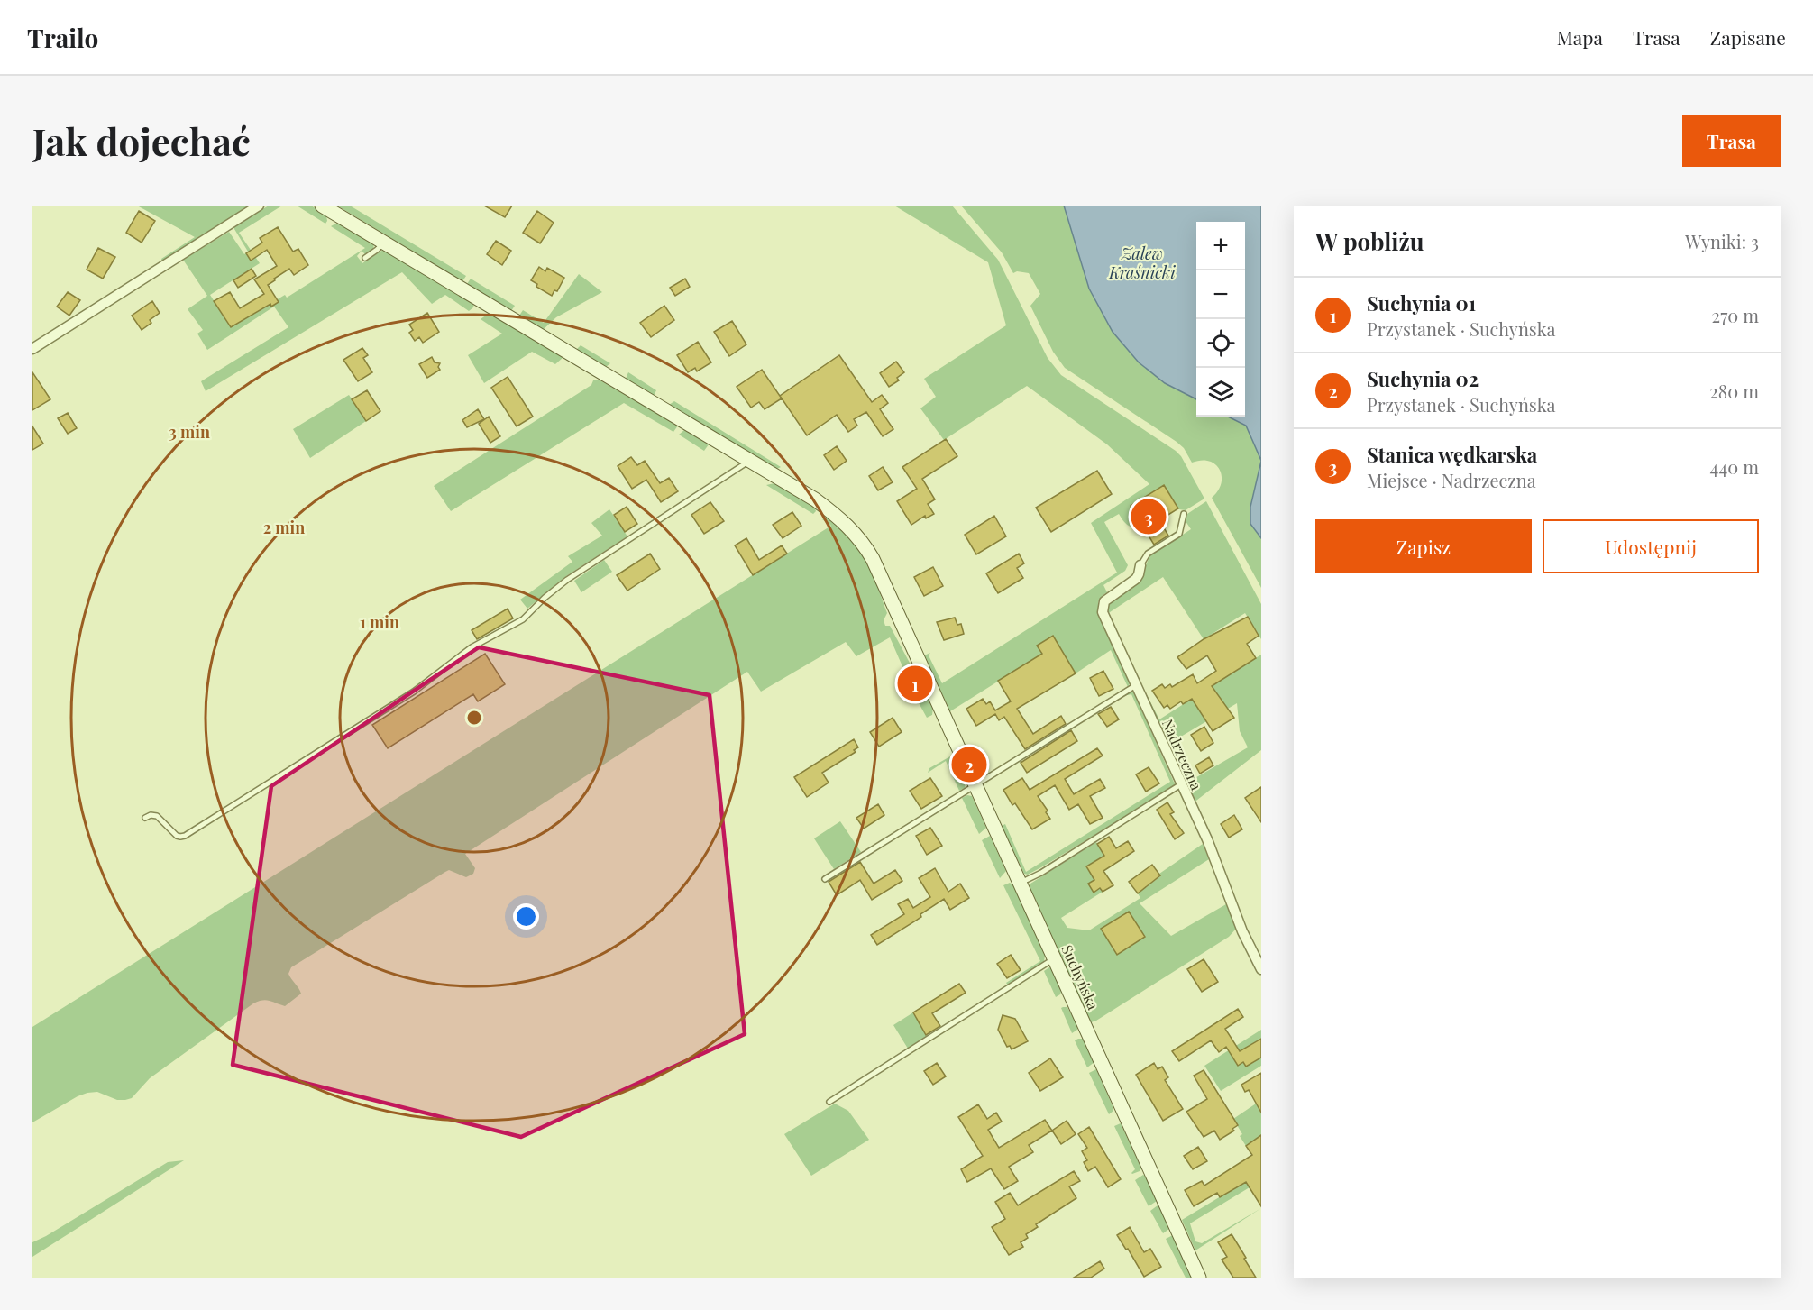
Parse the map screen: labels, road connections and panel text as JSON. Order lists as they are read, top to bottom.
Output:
{
  "streets": {
    "street": ["Nadrzeczna", "Suchyńska"]
  },
  "water": ["Zalew Kraśnicki"],
  "page": {
    "header": "Trailo",
    "nav": ["Mapa", "Trasa", "Zapisane"],
    "buttons": [
      "Trasa",
      ["Zapisz", "Udostępnij"]
    ],
    "title": "Jak dojechać",
    "heading": ["W pobliżu", "Wyniki: 3"],
    "map_buttons": ["+", "−"],
    "list": [
      {
        "mark": "1",
        "name": "Suchynia 01",
        "note": "Przystanek · Suchyńska",
        "value": "270 m"
      },
      {
        "mark": "2",
        "name": "Suchynia 02",
        "note": "Przystanek · Suchyńska",
        "value": "280 m"
      },
      {
        "mark": "3",
        "name": "Stanica wędkarska",
        "note": "Miejsce · Nadrzeczna",
        "value": "440 m"
      }
    ],
    "pins": ["3", "1", "2"]
  },
  "rings": ["3 min", "2 min", "1 min"]
}
